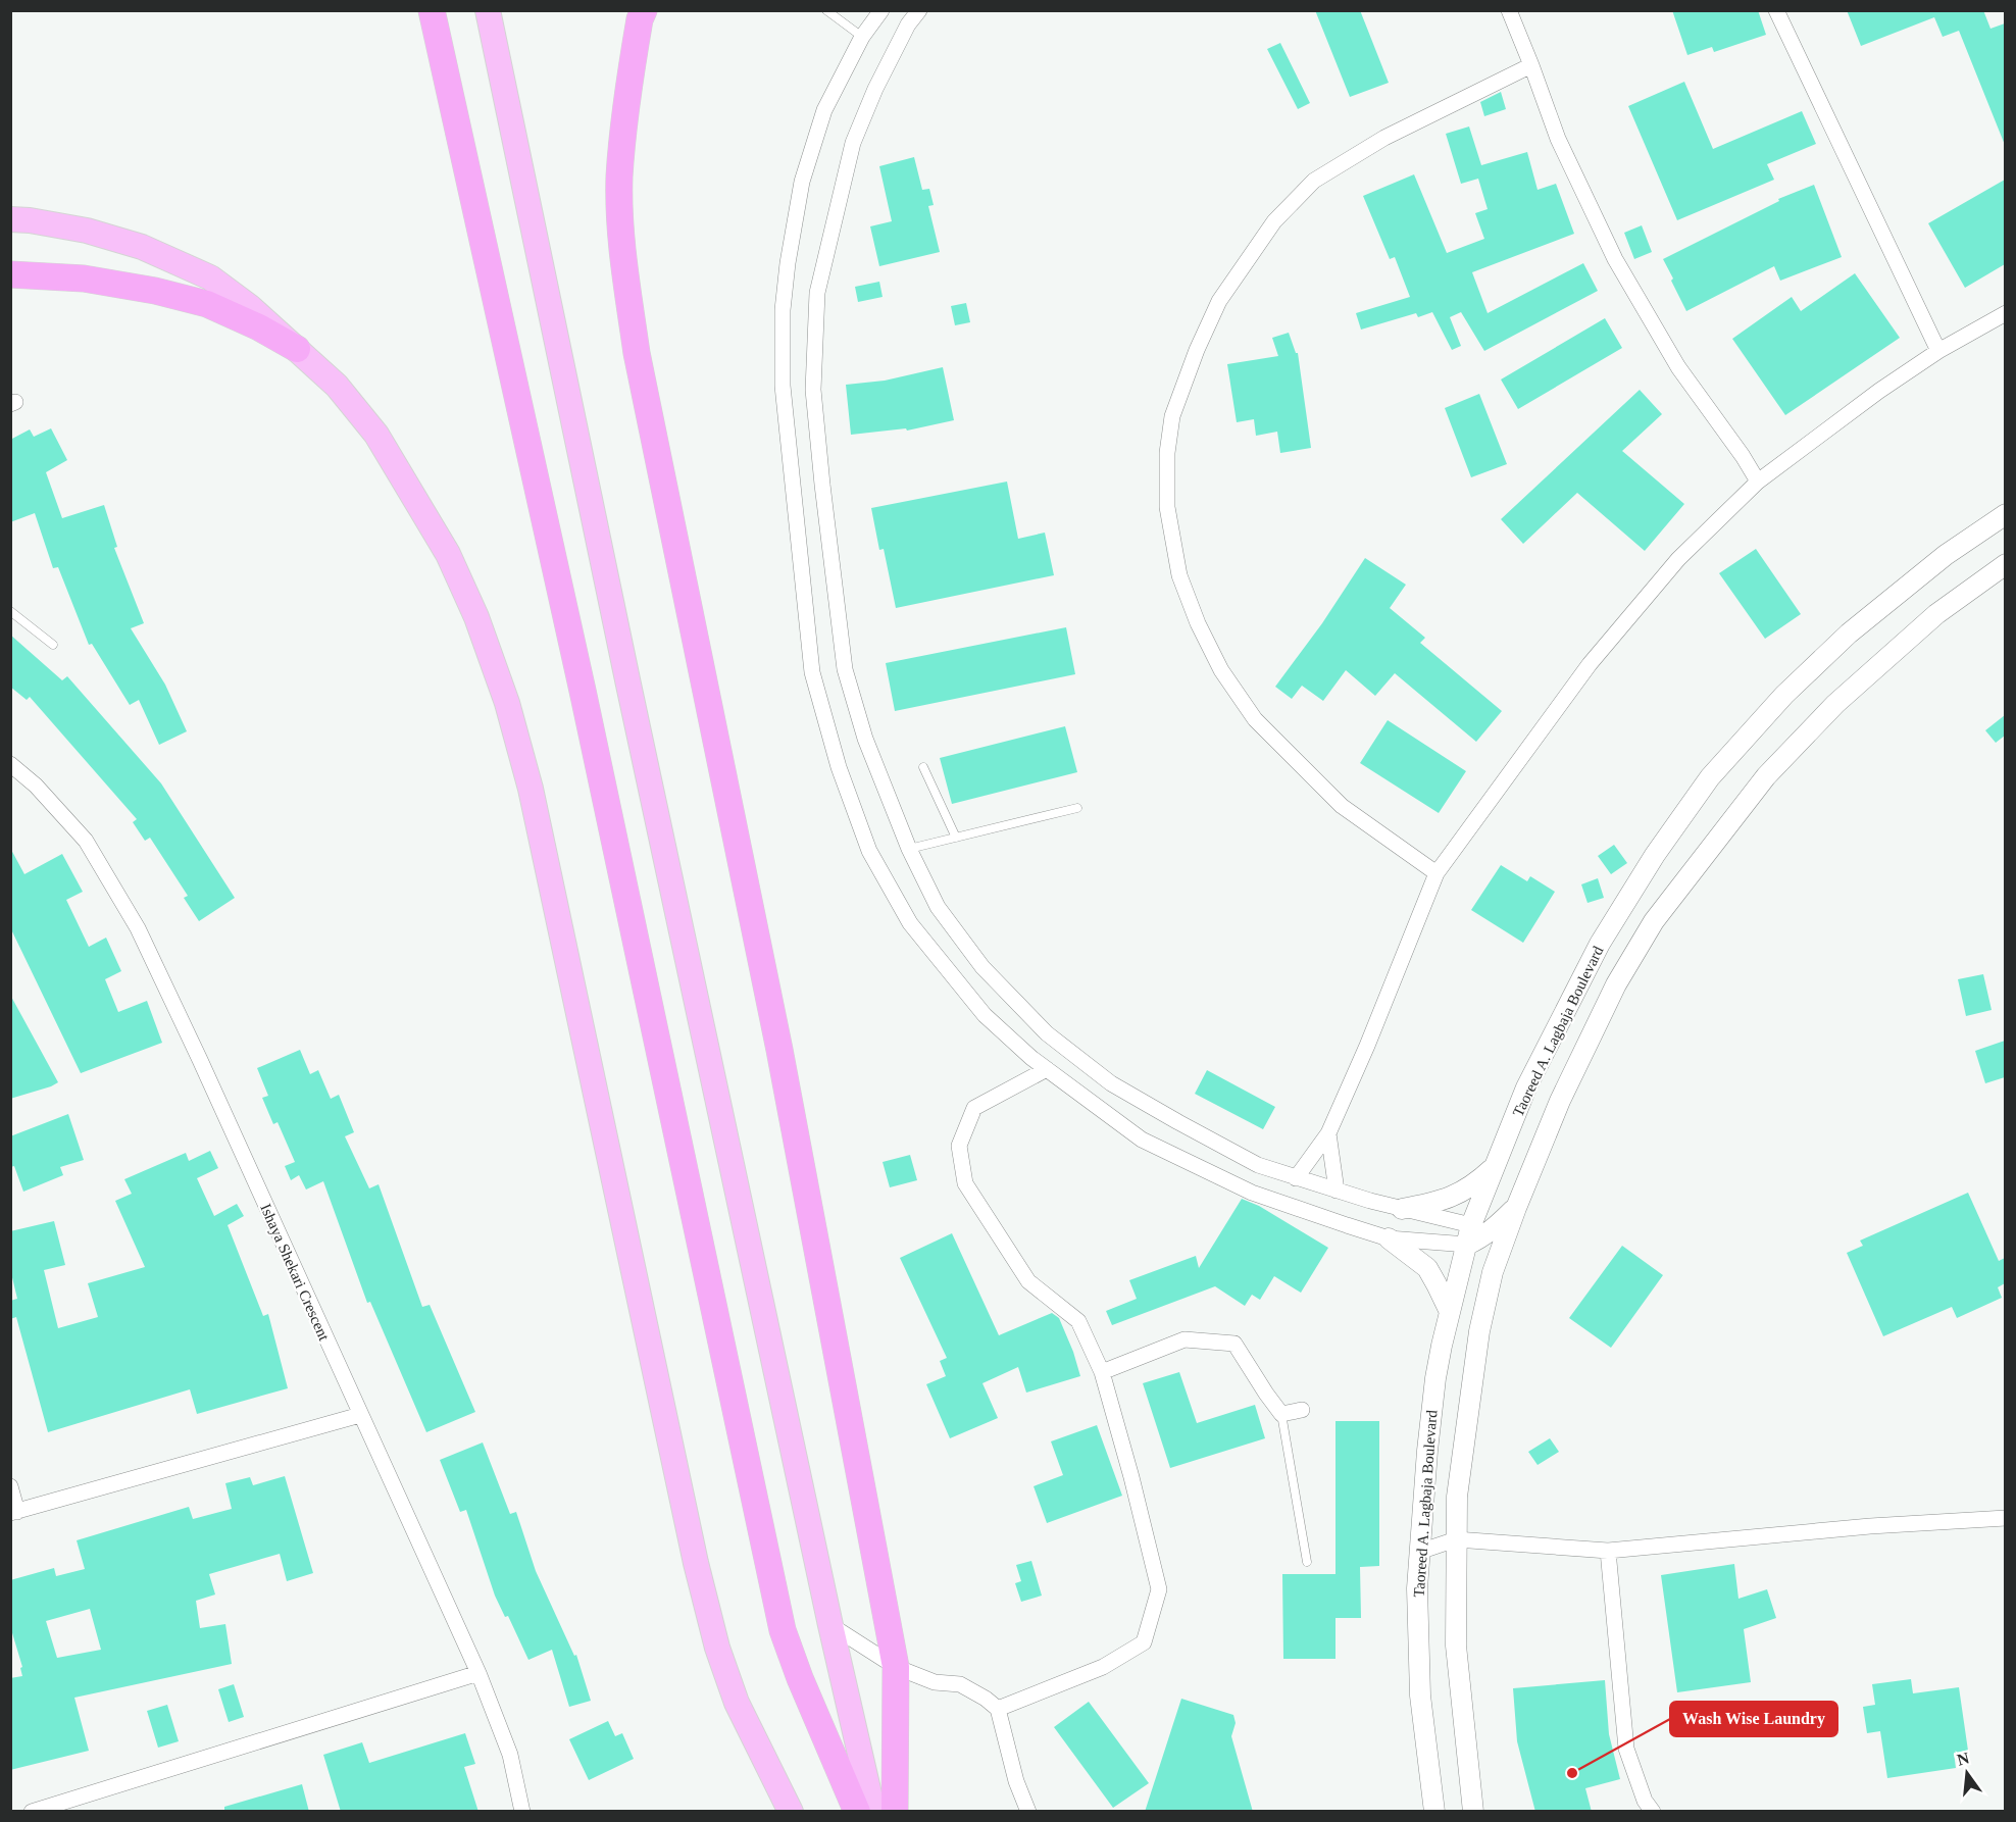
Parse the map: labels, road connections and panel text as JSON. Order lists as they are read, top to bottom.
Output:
{
  "streets": {
    "street": ["Taoreed A. Lagbaja Boulevard", "Ishaya Shekari Crescent"]
  },
  "places": ["Wash Wise Laundry"],
  "north": "top"
}
